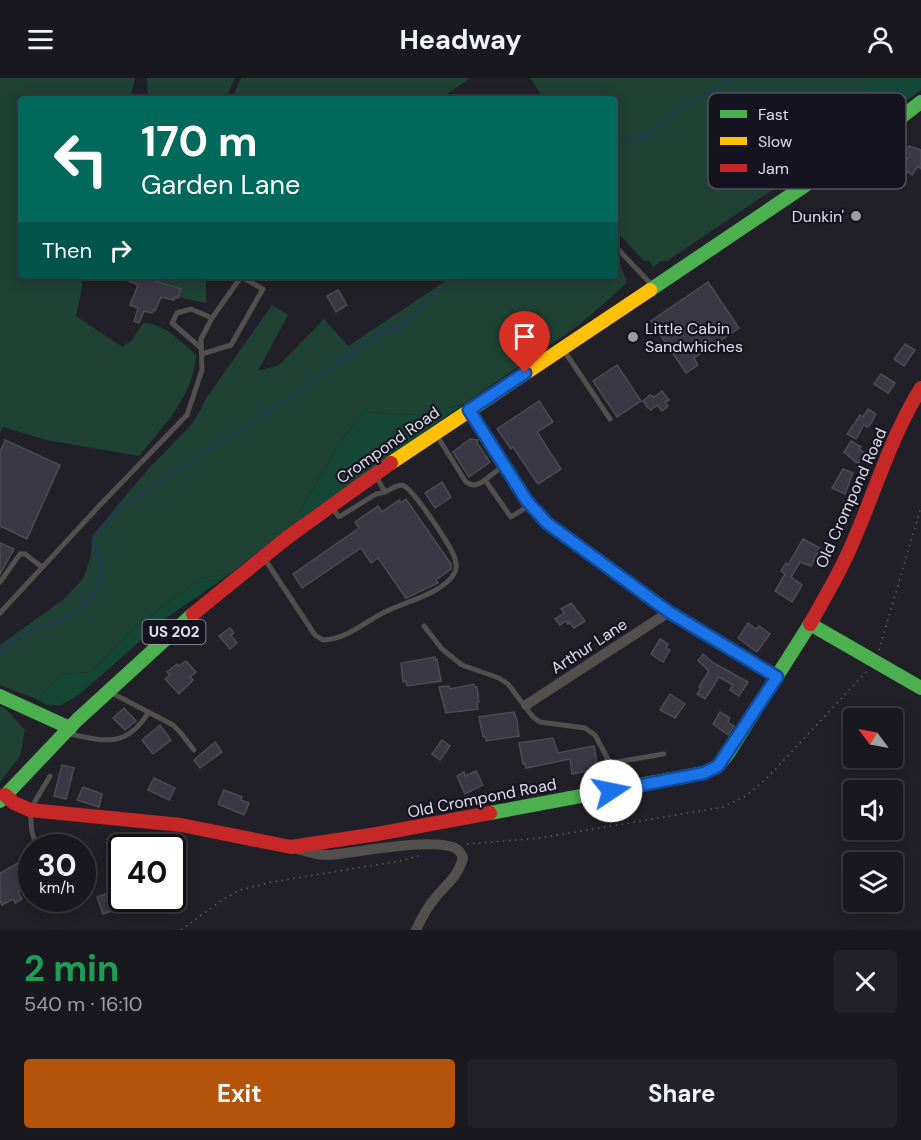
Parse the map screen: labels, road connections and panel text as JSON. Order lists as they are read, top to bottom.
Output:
{
  "streets": {
    "main road": ["Crompond Road", "Old Crompond Road", "US 202"],
    "street": ["Arthur Lane"]
  },
  "crossings": [
    ["Crompond Road", "Old Crompond Road"]
  ],
  "places": ["Dunkin'", "Little Cabin Sandwhiches"],
  "legend": ["Fast", "Slow", "Jam"],
  "north": "top left",
  "page": {
    "header": "Headway",
    "turn": ["170 m", "Garden Lane"],
    "then": "Then",
    "speed": "30 km/h",
    "limit": "40",
    "heading": ["2 min", "540 m · 16:10"],
    "buttons": ["Exit", "Share"]
  }
}
